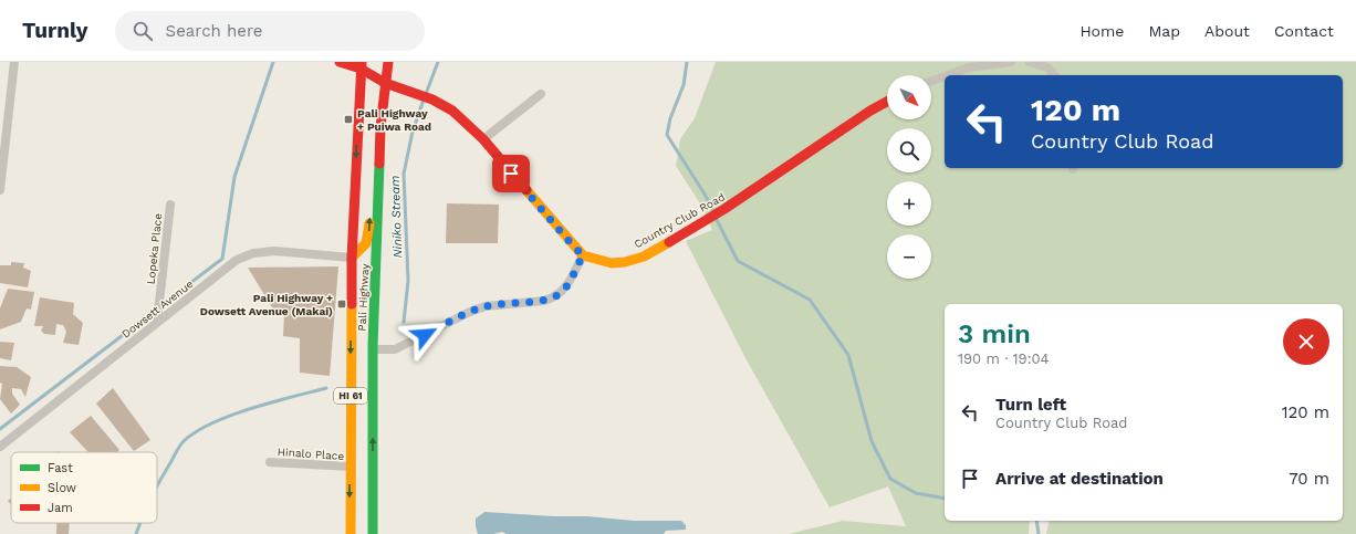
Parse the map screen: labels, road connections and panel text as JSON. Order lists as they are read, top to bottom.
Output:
{
  "streets": {
    "main road": ["Country Club Road", "Pali Highway", "HI 61"],
    "street": ["Lopeka Place", "Dowsett Avenue", "Hinalo Place"]
  },
  "crossings": [
    ["Country Club Road", "Pali Highway"],
    ["Lopeka Place", "Dowsett Avenue"],
    ["Pali Highway", "Dowsett Avenue"],
    ["Pali Highway", "Hinalo Place"]
  ],
  "water": ["Niniko Stream"],
  "places": {
    "transit": ["Pali Highway + Puiwa Road", "Pali Highway + Dowsett Avenue (Makai)"]
  },
  "legend": ["Fast", "Slow", "Jam"],
  "north": "bottom right",
  "page": {
    "header": "Turnly",
    "search": "Search here",
    "nav": [
      "Home",
      "Map",
      "About",
      "Contact"
    ],
    "map_buttons": ["+", "−"],
    "turn": ["120 m", "Country Club Road"],
    "heading": ["3 min", "190 m · 19:04"],
    "list": [
      {
        "name": "Turn left",
        "note": "Country Club Road",
        "value": "120 m"
      },
      {
        "name": "Arrive at destination",
        "value": "70 m"
      }
    ]
  }
}
